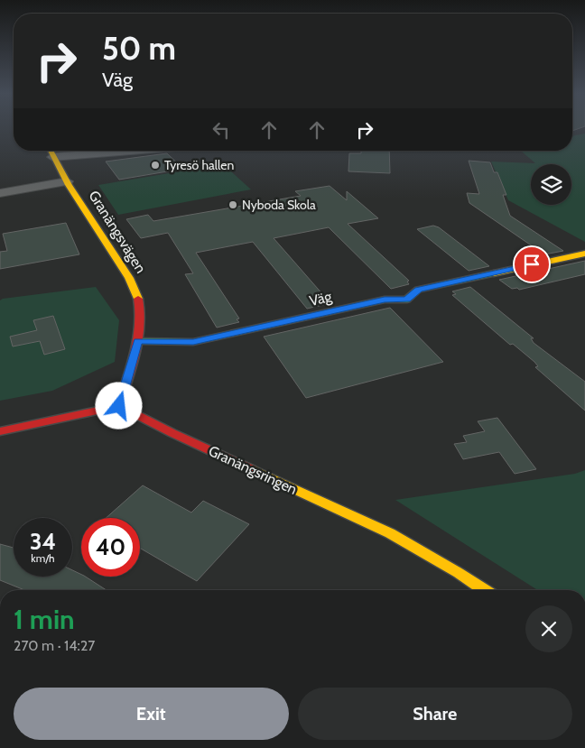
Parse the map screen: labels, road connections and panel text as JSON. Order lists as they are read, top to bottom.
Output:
{
  "streets": {
    "street": ["Granängsvägen", "Väg", "Granängsringen"]
  },
  "crossings": [
    ["Granängsvägen", "Väg"],
    ["Granängsvägen", "Granängsringen"]
  ],
  "places": ["Tyresö hallen", "Nyboda Skola"],
  "page": {
    "turn": ["50 m", "Väg"],
    "speed": "34 km/h",
    "limit": "40",
    "heading": ["1 min", "270 m · 14:27"],
    "buttons": ["Exit", "Share"]
  }
}
